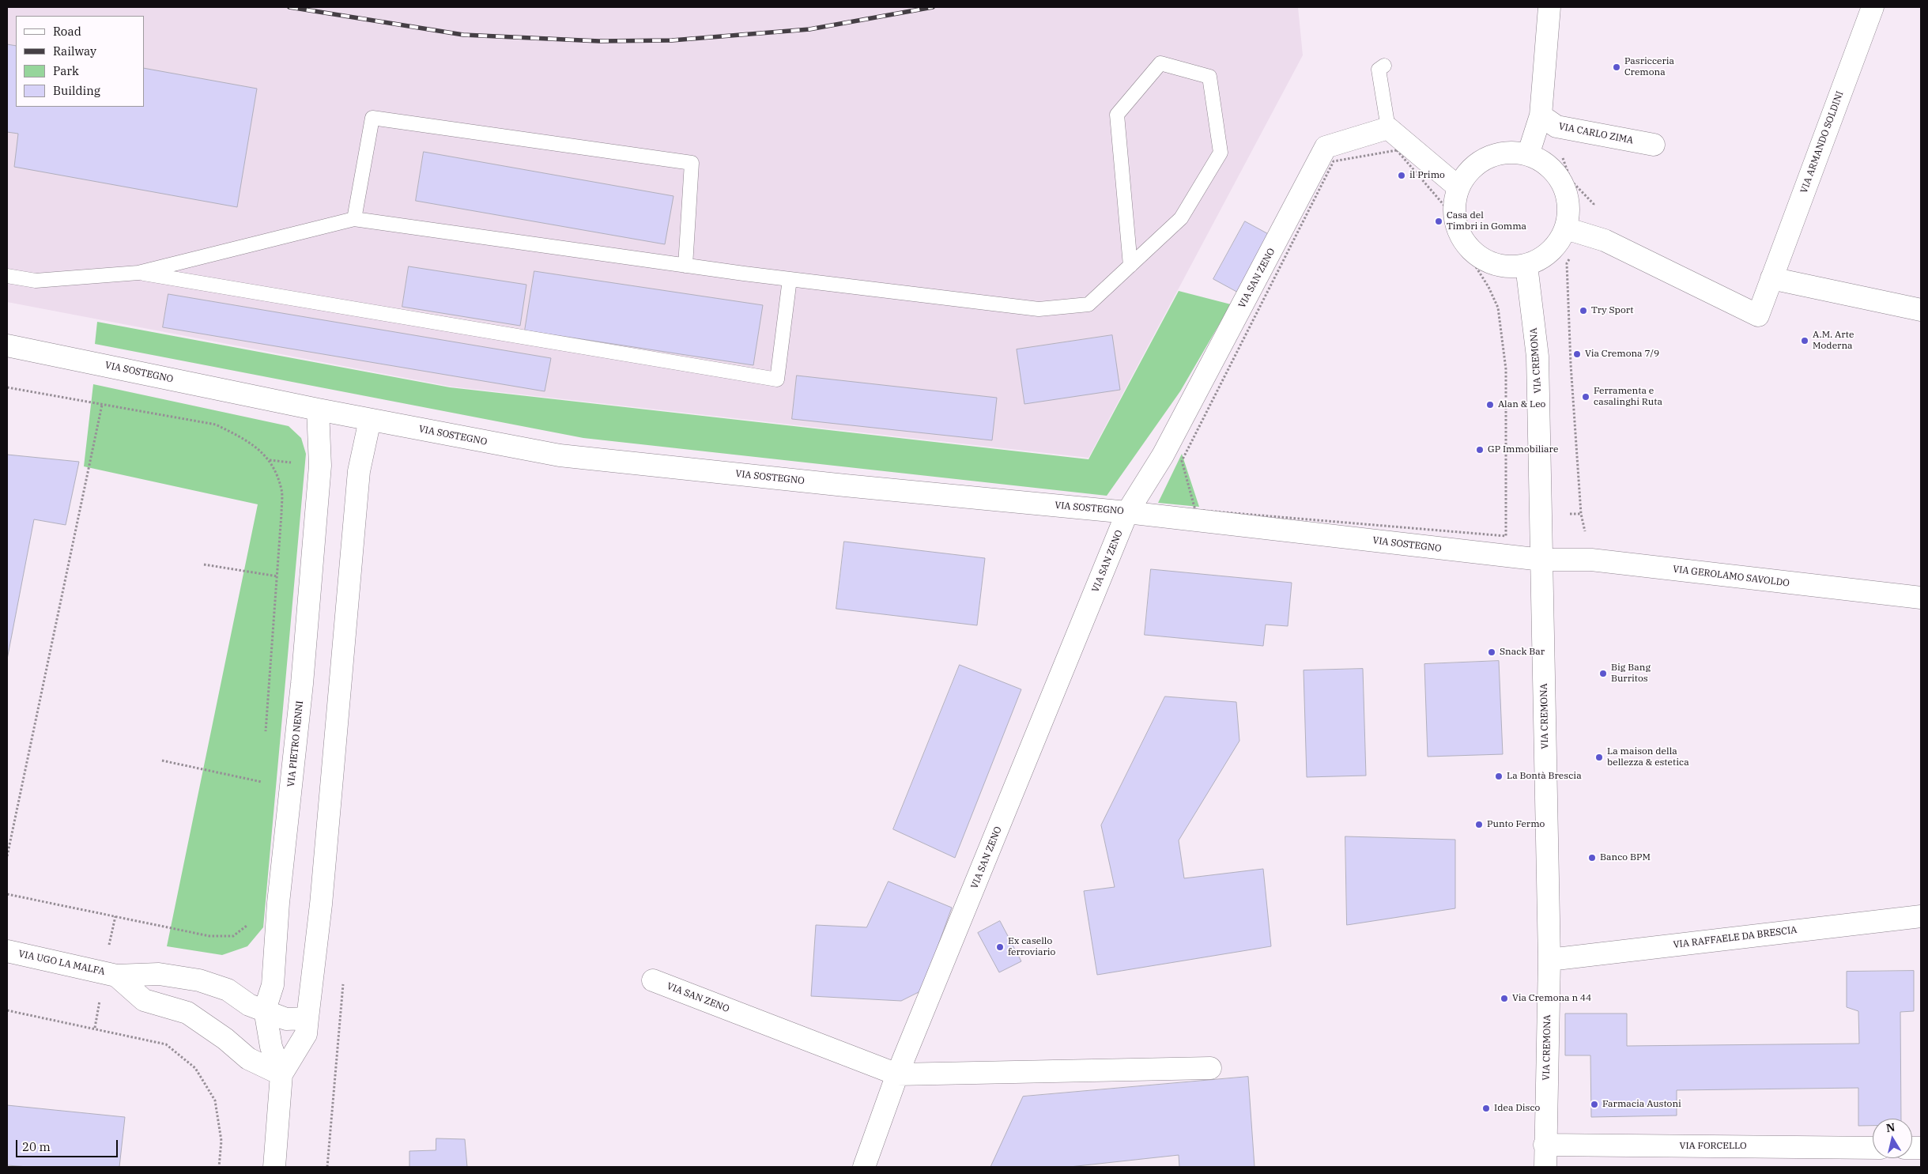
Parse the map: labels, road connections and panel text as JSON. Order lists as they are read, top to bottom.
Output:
{
  "streets": {
    "street": [
      "VIA CARLO ZIMA",
      "VIA ARMANDO SOLDINI",
      "VIA SAN ZENO",
      "VIA CREMONA",
      "VIA SOSTEGNO",
      "VIA GEROLAMO SAVOLDO",
      "VIA PIETRO NENNI",
      "VIA RAFFAELE DA BRESCIA",
      "VIA UGO LA MALFA",
      "VIA FORCELLO"
    ]
  },
  "crossings": [
    ["VIA ARMANDO SOLDINI", "VIA CREMONA"],
    ["VIA SAN ZENO", "VIA SOSTEGNO"],
    ["VIA CREMONA", "VIA SOSTEGNO"],
    ["VIA CREMONA", "VIA GEROLAMO SAVOLDO"],
    ["VIA CREMONA", "VIA RAFFAELE DA BRESCIA"],
    ["VIA CREMONA", "VIA FORCELLO"],
    ["VIA SOSTEGNO", "VIA GEROLAMO SAVOLDO"],
    ["VIA SOSTEGNO", "VIA PIETRO NENNI"],
    ["VIA PIETRO NENNI", "VIA UGO LA MALFA"]
  ],
  "places": [
    "Pasricceria Cremona",
    "il Primo",
    "Casa del Timbri in Gomma",
    "Try Sport",
    "A.M. Arte Moderna",
    "Via Cremona 7/9",
    "Ferramenta e casalinghi Ruta",
    "Alan & Leo",
    "GP Immobiliare",
    "Snack Bar",
    "Big Bang Burritos",
    "La maison della bellezza & estetica",
    "La Bontà Brescia",
    "Punto Fermo",
    "Banco BPM",
    "Ex casello ferroviario",
    "Via Cremona n 44",
    "Farmacia Austoni",
    "Idea Disco"
  ],
  "legend": [
    "Road",
    "Railway",
    "Park",
    "Building"
  ],
  "scale_bar": "20 m",
  "north": "top"
}
